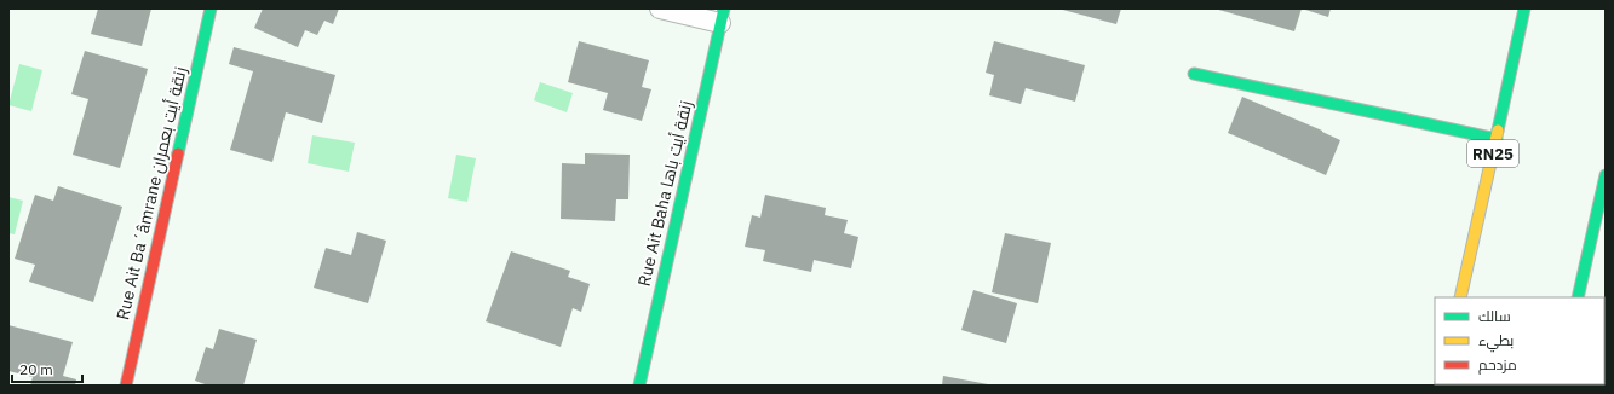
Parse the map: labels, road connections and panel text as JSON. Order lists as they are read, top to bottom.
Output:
{
  "streets": {
    "street": ["RN25", "Rue Ait Ba´âmrane زنقة أيت بعمران", "Rue Ait Baha زنقة أيت باها"]
  },
  "legend": ["سالك", "بطيء", "مزدحم"],
  "scale_bar": "20 m"
}
